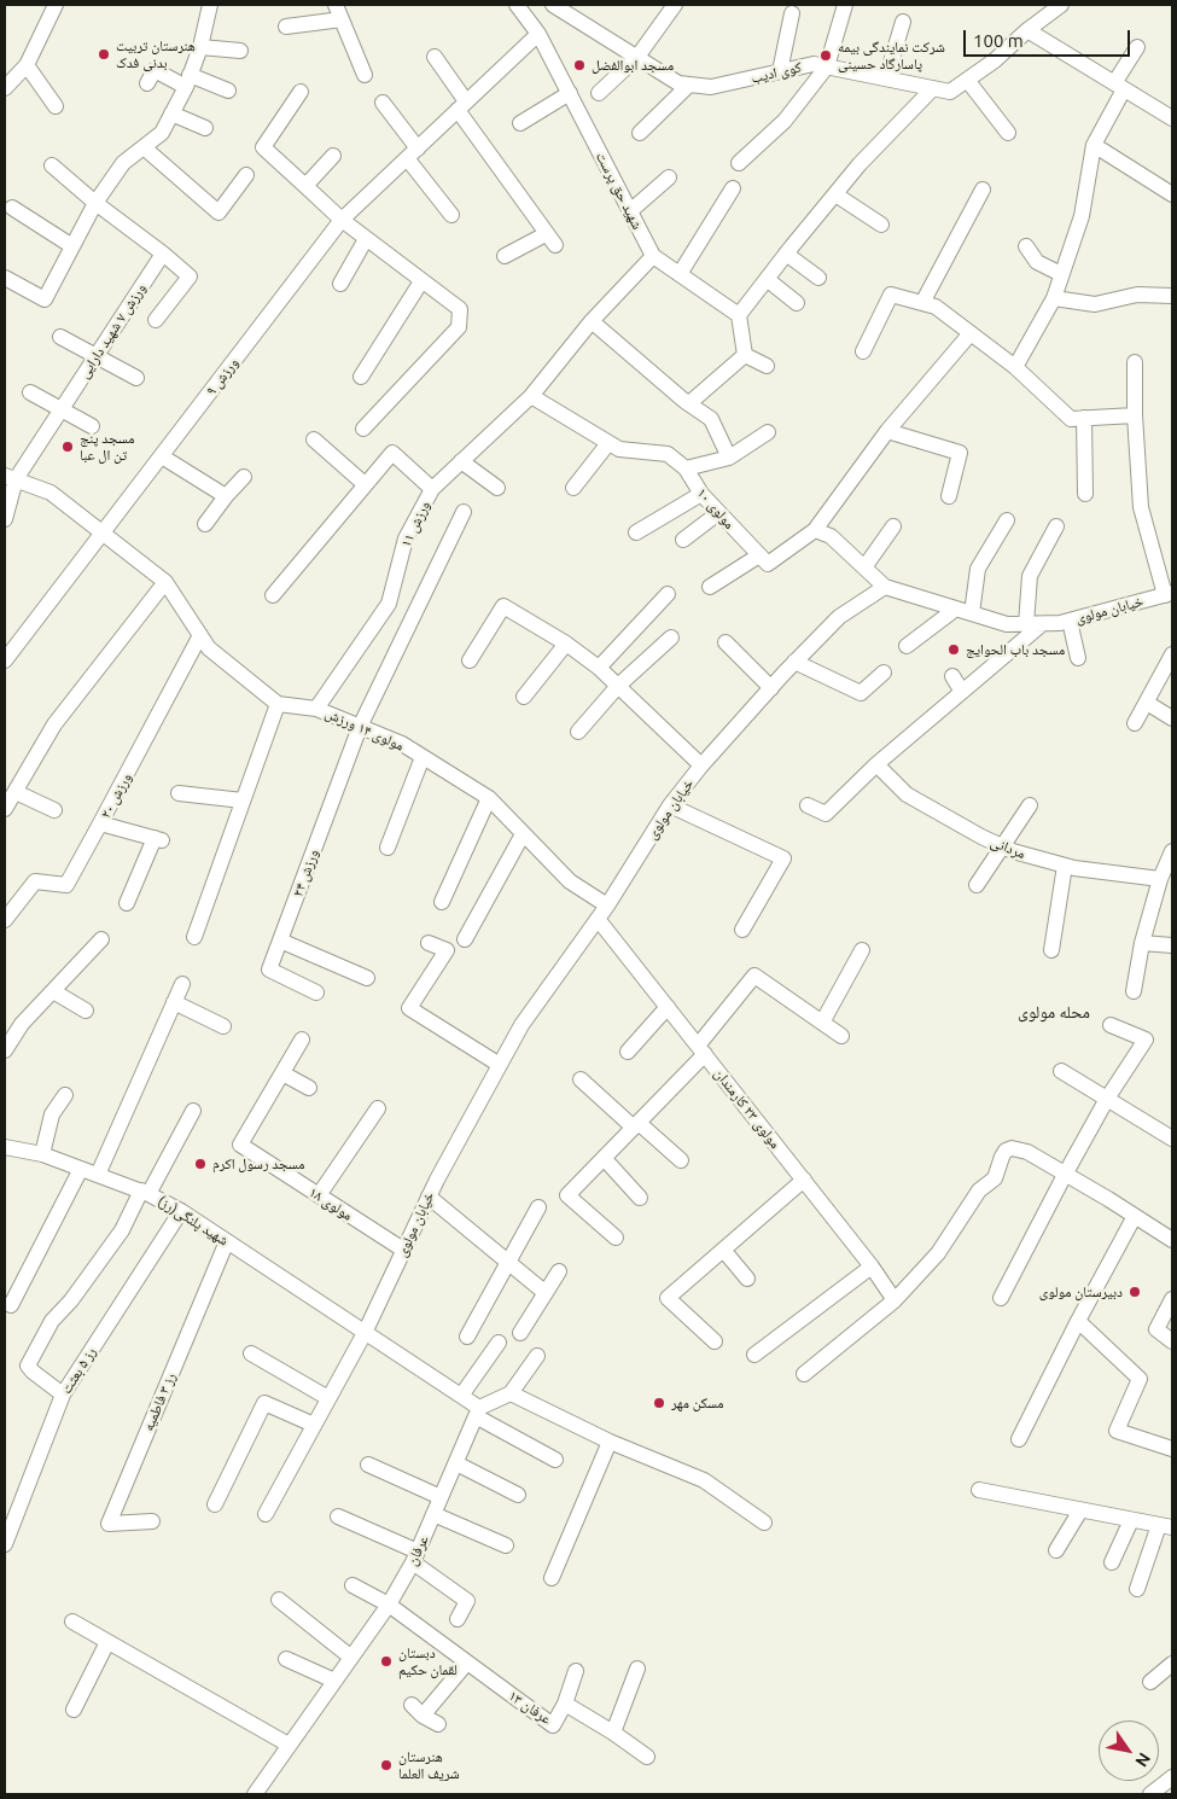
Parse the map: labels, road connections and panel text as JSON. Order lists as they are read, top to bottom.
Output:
{
  "streets": {
    "street": [
      "کوی ادیب",
      "شهید حق پرست",
      "ورزش ۷ شهید دارایی",
      "ورزش ۹",
      "مولوی ۱۰",
      "ورزش ۱۱",
      "خیابان مولوی",
      "مولوی ۱۴ ورزش",
      "ورزش ۲۰",
      "مردانی",
      "ورزش ۲۴",
      "مولوی ۲۳ کارمندان",
      "مولوی ۱۸",
      "شهید پلنگی(رز)",
      "رز ۵ بعثت",
      "رز ۳ فاطمیه",
      "عرفان",
      "عرفان ۱۳"
    ]
  },
  "crossings": [
    ["شهید حق پرست", "ورزش ۹"],
    ["شهید حق پرست", "ورزش ۱۱"],
    ["مولوی ۱۰", "ورزش ۱۱"],
    ["ورزش ۱۱", "مولوی ۱۴ ورزش"],
    ["خیابان مولوی", "مولوی ۱۴ ورزش"],
    ["خیابان مولوی", "مولوی ۲۳ کارمندان"],
    ["خیابان مولوی", "مولوی ۱۸"],
    ["خیابان مولوی", "شهید پلنگی(رز)"],
    ["مولوی ۱۴ ورزش", "ورزش ۲۴"],
    ["شهید پلنگی(رز)", "رز ۵ بعثت"],
    ["شهید پلنگی(رز)", "رز ۳ فاطمیه"],
    ["عرفان", "عرفان ۱۳"]
  ],
  "districts": ["محله مولوی"],
  "places": [
    "هنرستان تربیت بدنی فدک",
    "شرکت نمایندگی بیمه پاسارگاد حسینی",
    "مسجد ابوالفضل",
    "مسجد پنج تن ال عبا",
    "مسجد باب الحوایج",
    "مسجد رسول اکرم",
    "دبیرستان مولوی",
    "مسکن مهر",
    "دبستان لقمان حکیم",
    "هنرستان شریف العلما"
  ],
  "scale_bar": "100 m",
  "north": "bottom right"
}
